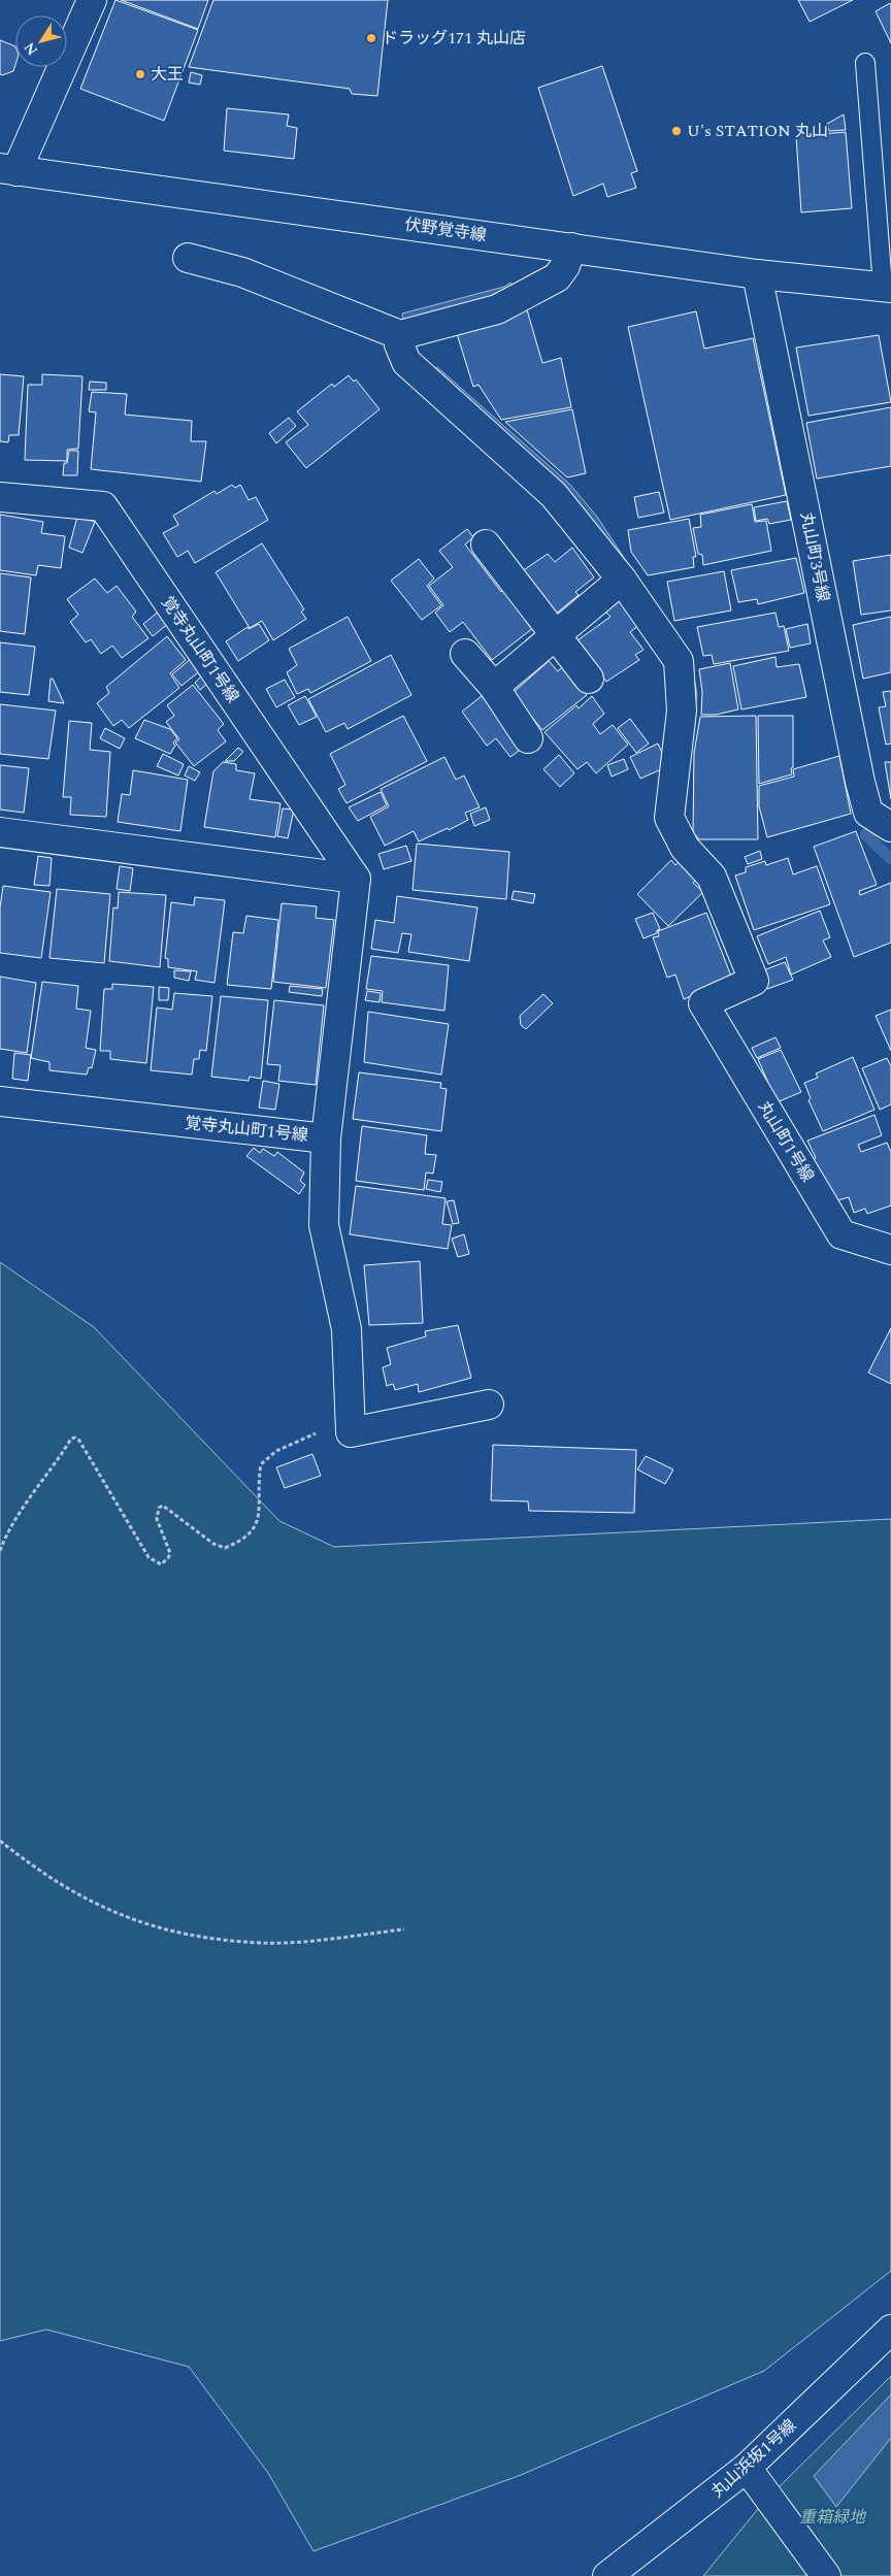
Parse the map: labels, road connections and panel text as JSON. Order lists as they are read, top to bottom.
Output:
{
  "streets": {
    "street": [
      "伏野覚寺線",
      "丸山町3号線",
      "覚寺丸山町1号線",
      "丸山町1号線",
      "丸山浜坂1号線"
    ]
  },
  "crossings": [
    ["伏野覚寺線", "丸山町3号線"]
  ],
  "parks": ["重箱緑地"],
  "places": ["ドラッグ171 丸山店", "大王", "U's STATION 丸山"],
  "north": "bottom left"
}
